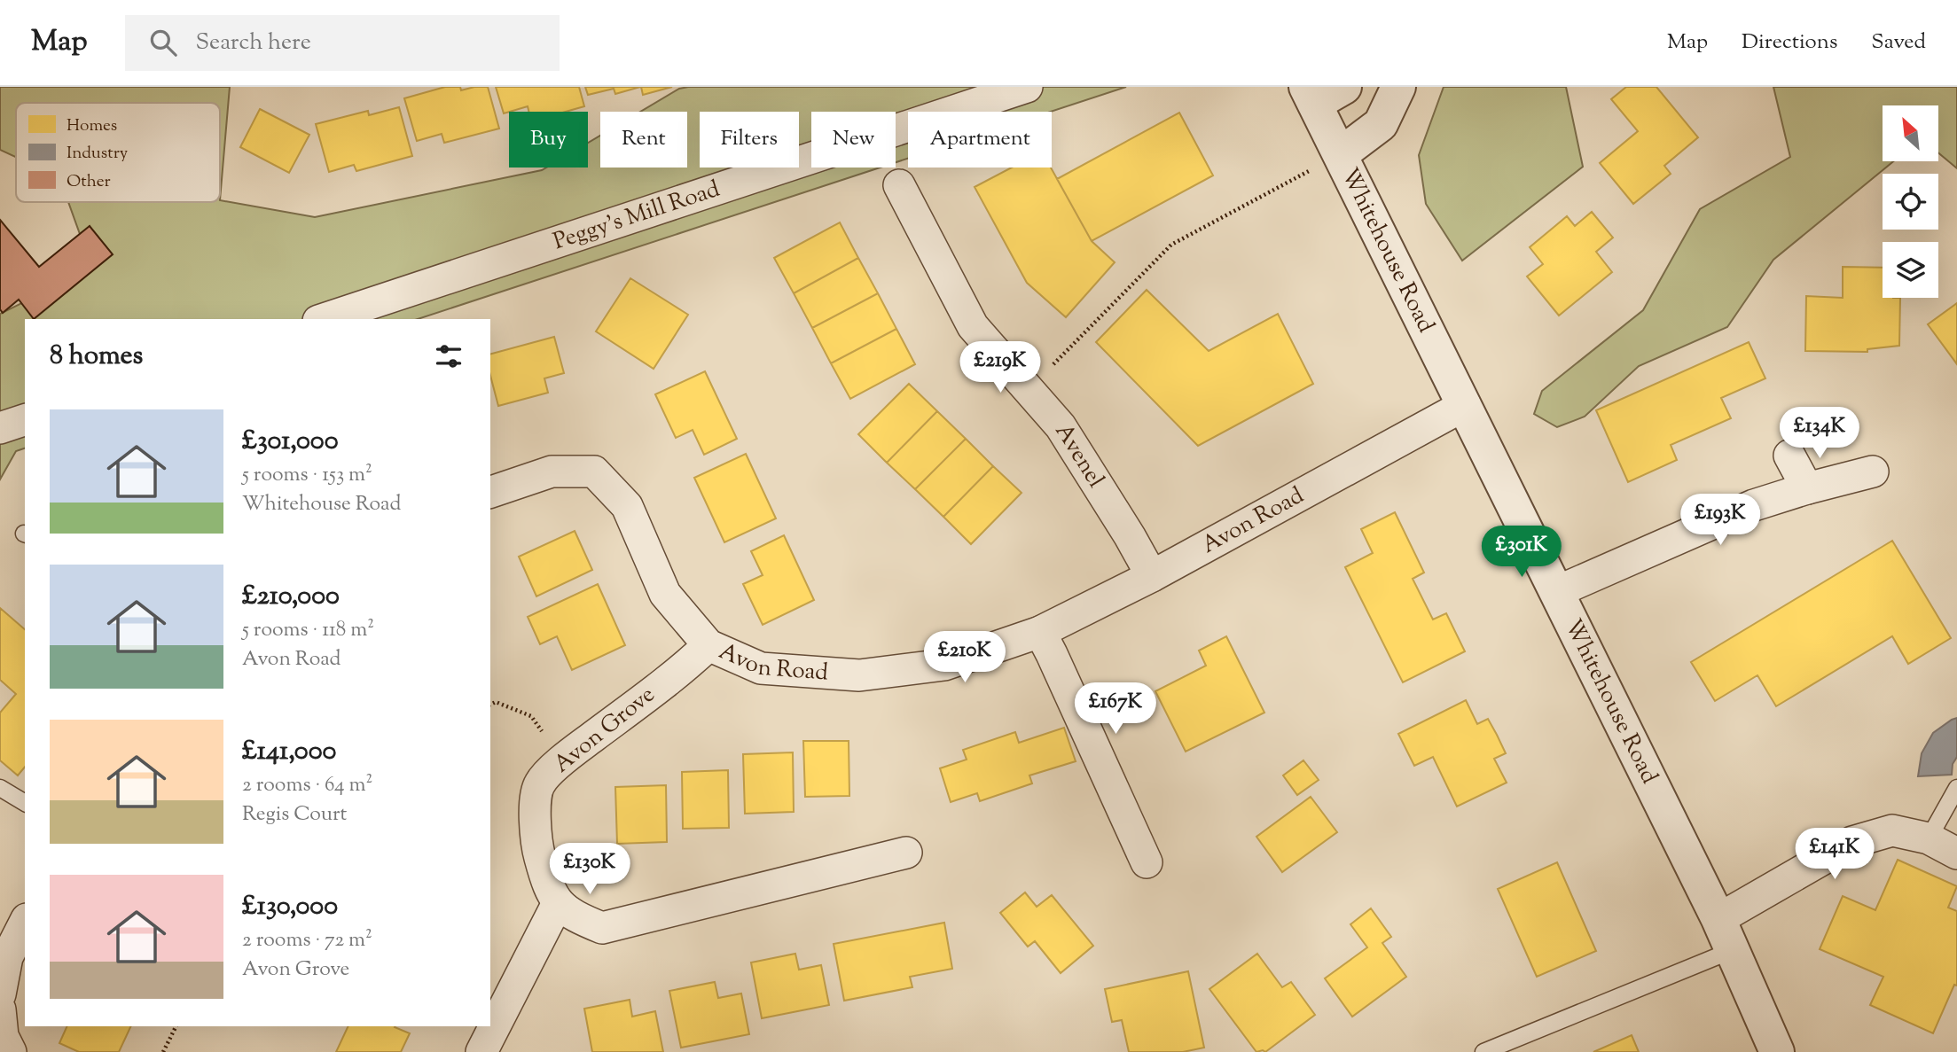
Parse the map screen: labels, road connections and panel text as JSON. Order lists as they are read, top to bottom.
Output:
{
  "streets": {
    "street": [
      "Peggy's Mill Road",
      "Whitehouse Road",
      "Avenel",
      "Avon Road",
      "Avon Grove"
    ]
  },
  "crossings": [
    ["Whitehouse Road", "Avon Road"],
    ["Avenel", "Avon Road"],
    ["Avon Road", "Avon Grove"]
  ],
  "legend": ["Homes", "Industry", "Other"],
  "north": "top left",
  "page": {
    "header": "Map",
    "search": "Search here",
    "nav": ["Map", "Directions", "Saved"],
    "chip": [
      "Buy",
      "Rent",
      "Filters",
      "New",
      "Apartment"
    ],
    "heading": "8 homes",
    "price": [
      "£219K",
      "£134K",
      "£193K",
      "£301K",
      "£210K",
      "£167K",
      "£141K",
      "£130K"
    ],
    "list": [
      {
        "name": "£301,000",
        "note": "5 rooms · 153 m² · Whitehouse Road"
      },
      {
        "name": "£210,000",
        "note": "5 rooms · 118 m² · Avon Road"
      },
      {
        "name": "£141,000",
        "note": "2 rooms · 64 m² · Regis Court"
      },
      {
        "name": "£130,000",
        "note": "2 rooms · 72 m² · Avon Grove"
      }
    ]
  }
}
